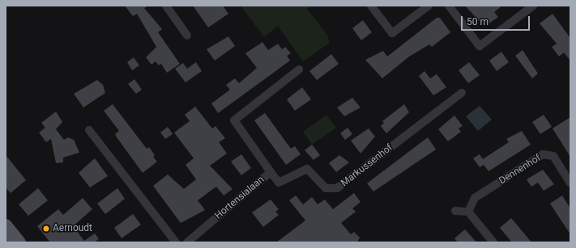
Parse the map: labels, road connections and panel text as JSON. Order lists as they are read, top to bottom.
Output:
{
  "streets": {
    "street": ["Markussenhof", "Dennenhof", "Hortensialaan"]
  },
  "crossings": [
    ["Markussenhof", "Hortensialaan"]
  ],
  "places": ["Aernoudt"],
  "scale_bar": "50 m"
}
